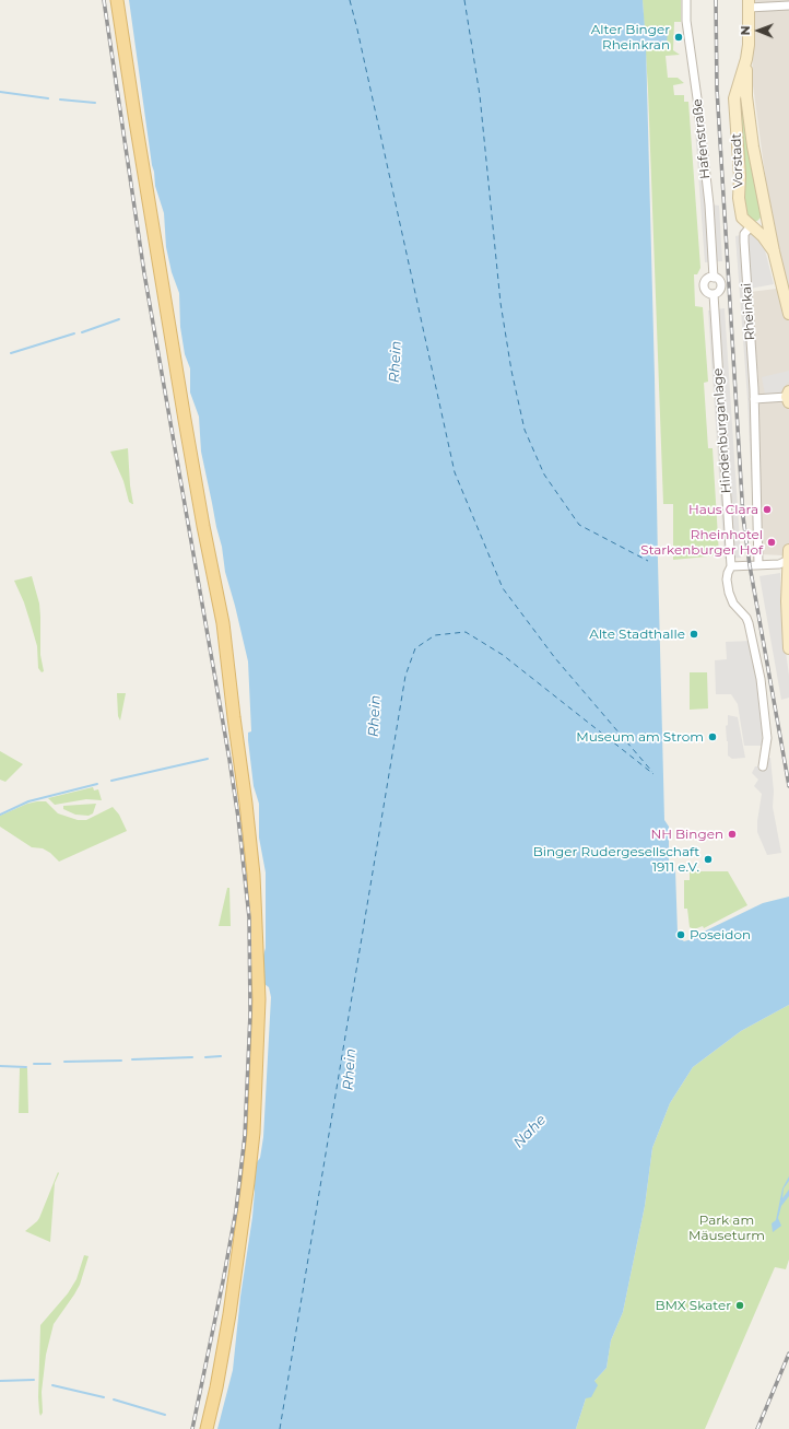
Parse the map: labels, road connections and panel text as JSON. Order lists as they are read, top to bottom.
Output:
{
  "streets": {
    "main road": ["Vorstadt"],
    "street": ["Hafenstraße", "Rheinkai", "Hindenburganlage"]
  },
  "crossings": [
    ["Hafenstraße", "Hindenburganlage"],
    ["Vorstadt", "Rheinkai"]
  ],
  "water": ["Rhein", "Nahe"],
  "parks": ["Park am Mäuseturm"],
  "places": [
    "Alter Binger Rheinkran",
    "Haus Clara",
    "Rheinhotel Starkenburger Hof",
    "Alte Stadthalle",
    "Museum am Strom",
    "NH Bingen",
    "Binger Rudergesellschaft 1911 e.V.",
    "Poseidon",
    "BMX Skater"
  ],
  "north": "left"
}
